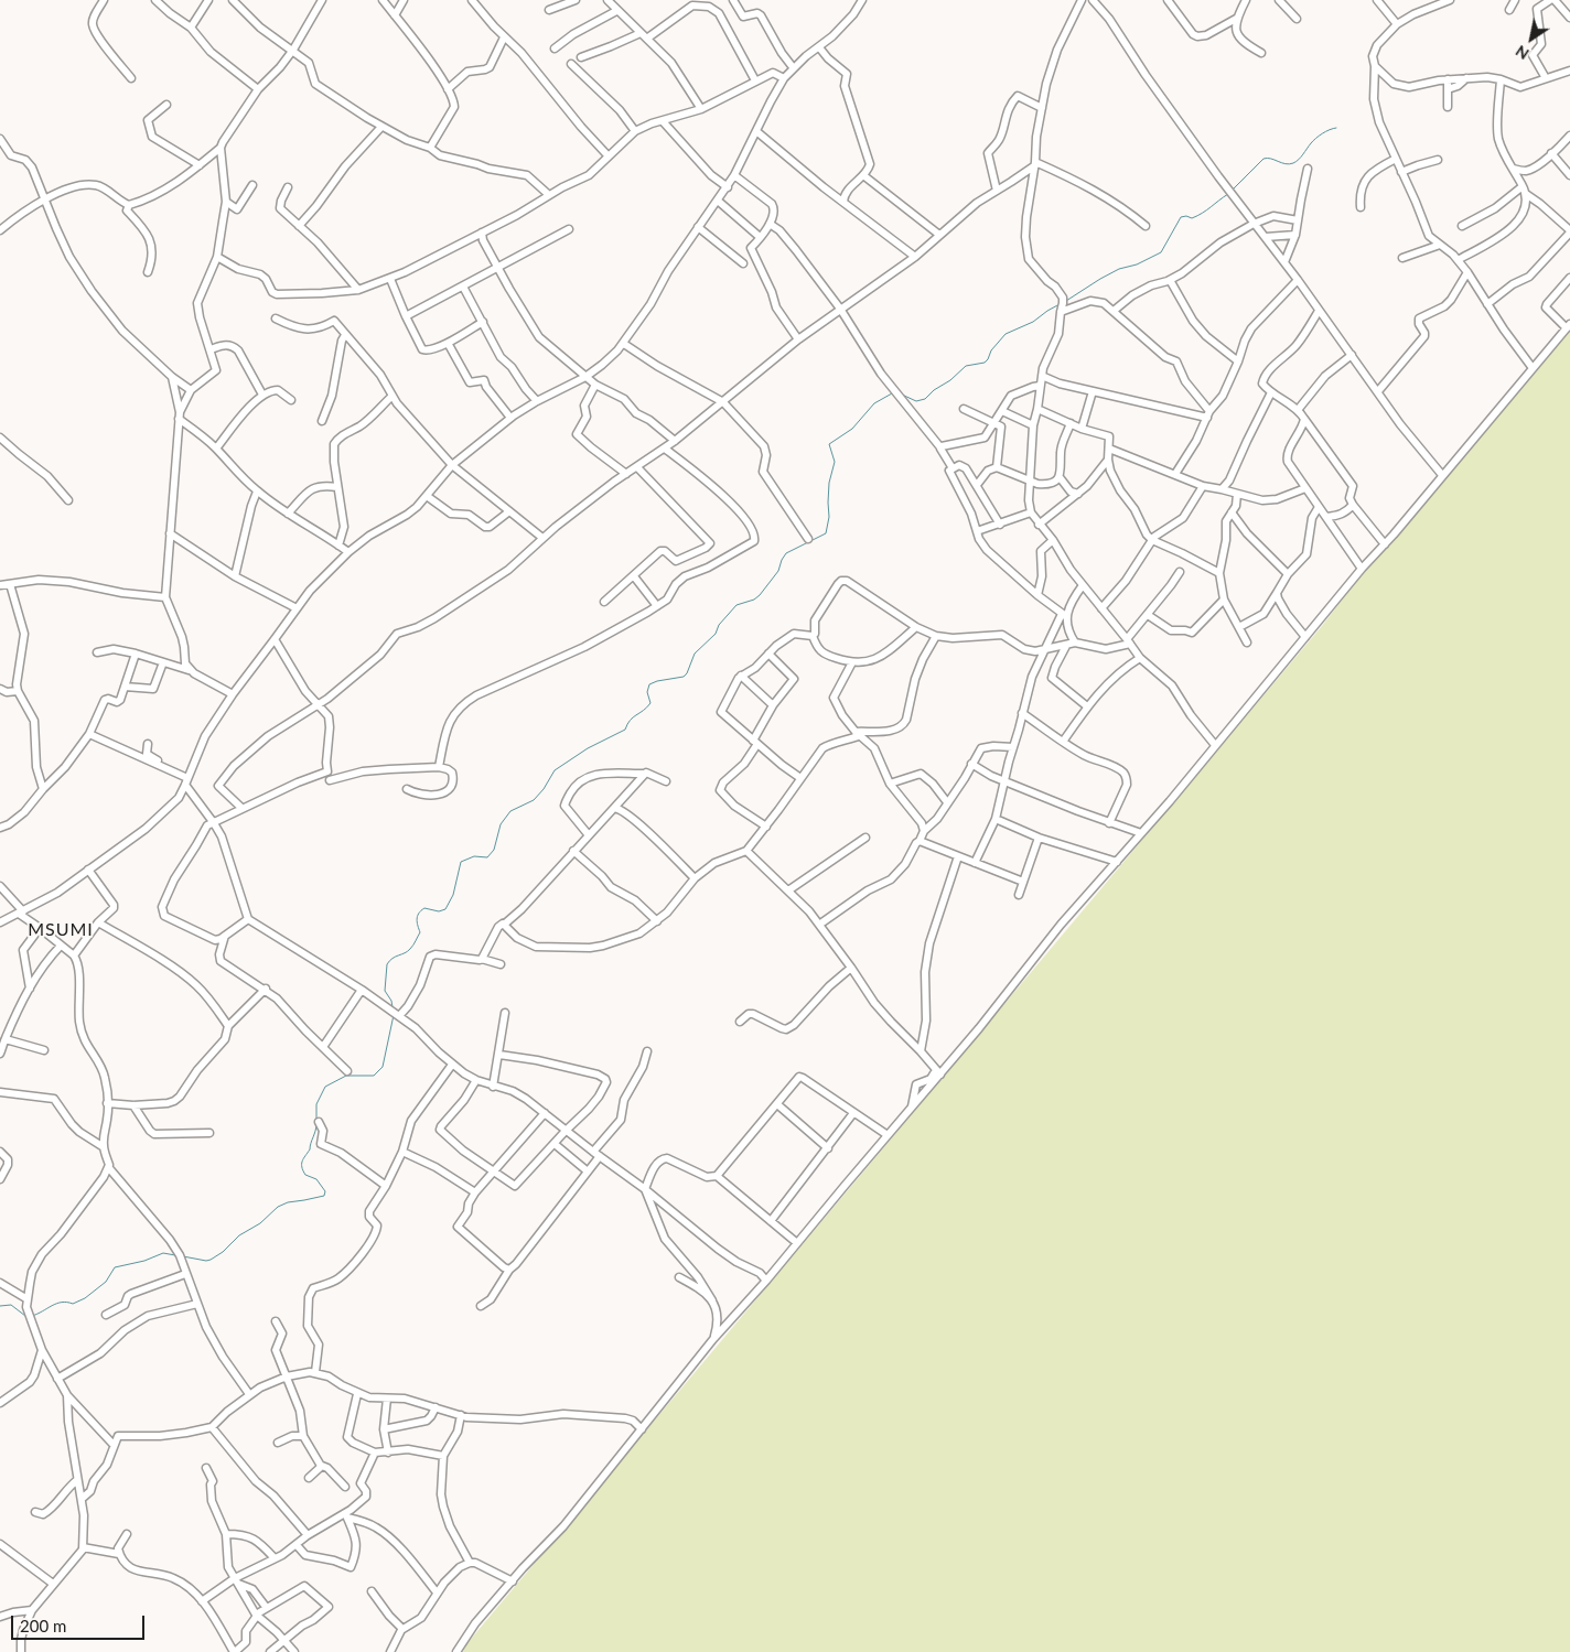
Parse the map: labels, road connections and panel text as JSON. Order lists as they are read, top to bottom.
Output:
{
  "districts": ["MSUMI"],
  "scale_bar": "200 m",
  "north": "bottom left"
}
